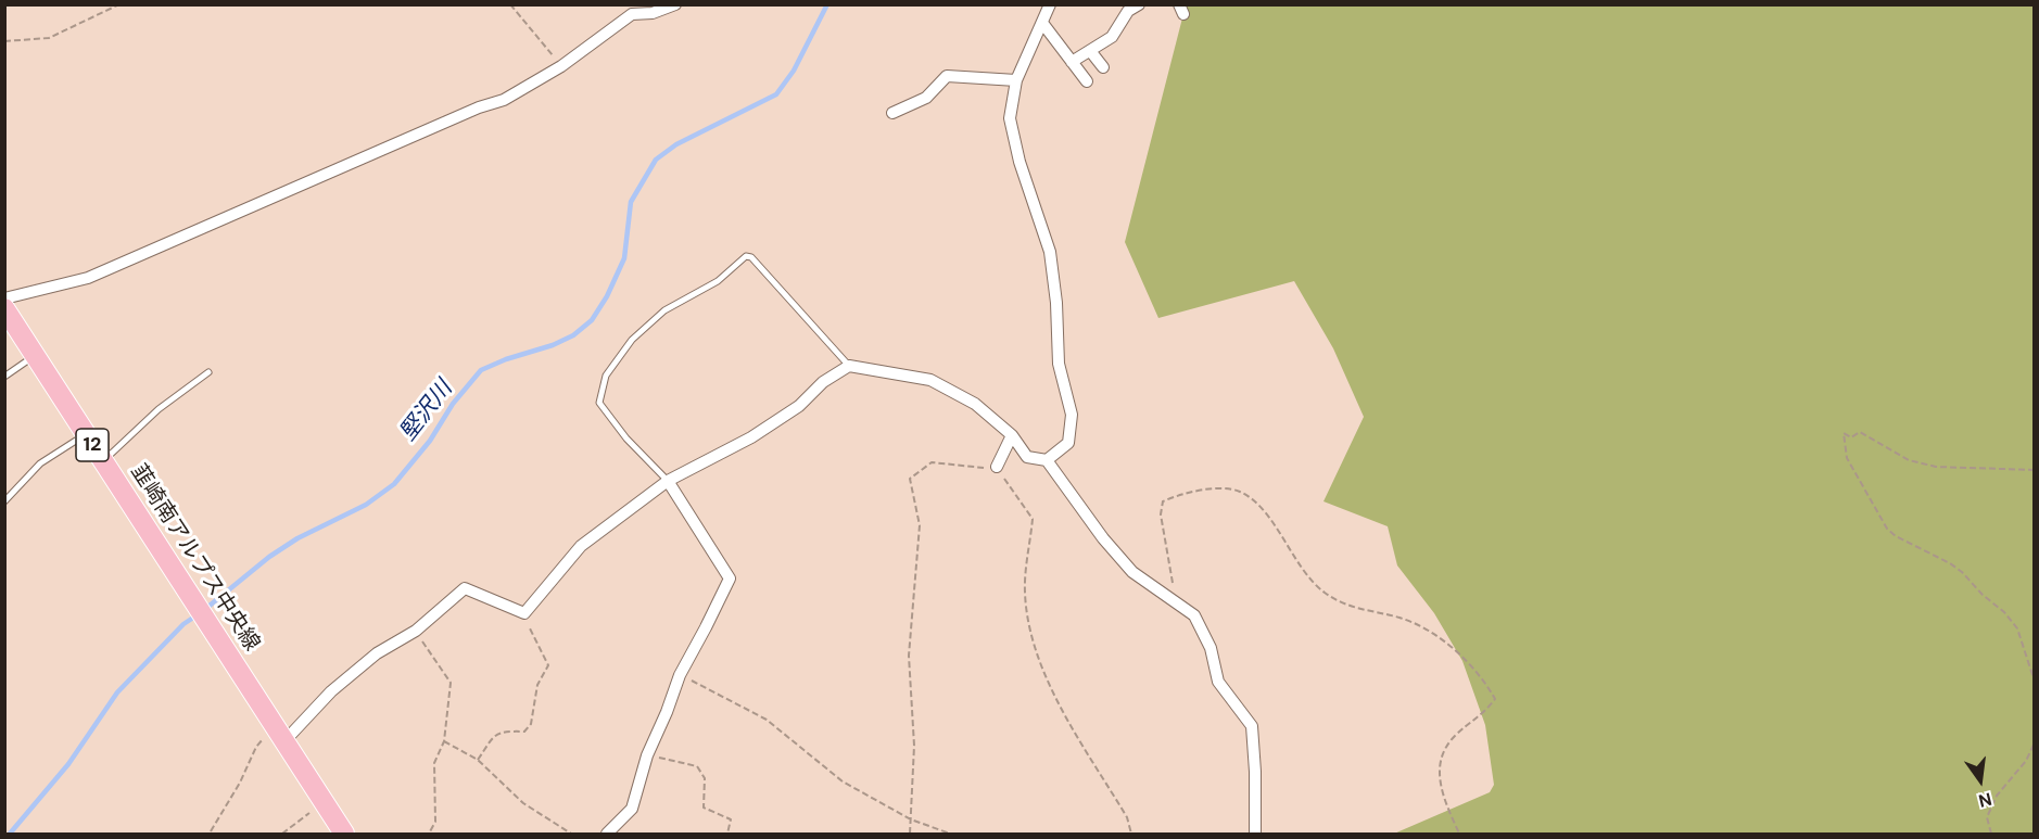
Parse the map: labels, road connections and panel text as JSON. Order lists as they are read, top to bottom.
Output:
{
  "streets": {
    "main road": ["12", "韮崎南アルプス中央線"]
  },
  "water": ["堅沢川"],
  "north": "bottom"
}
